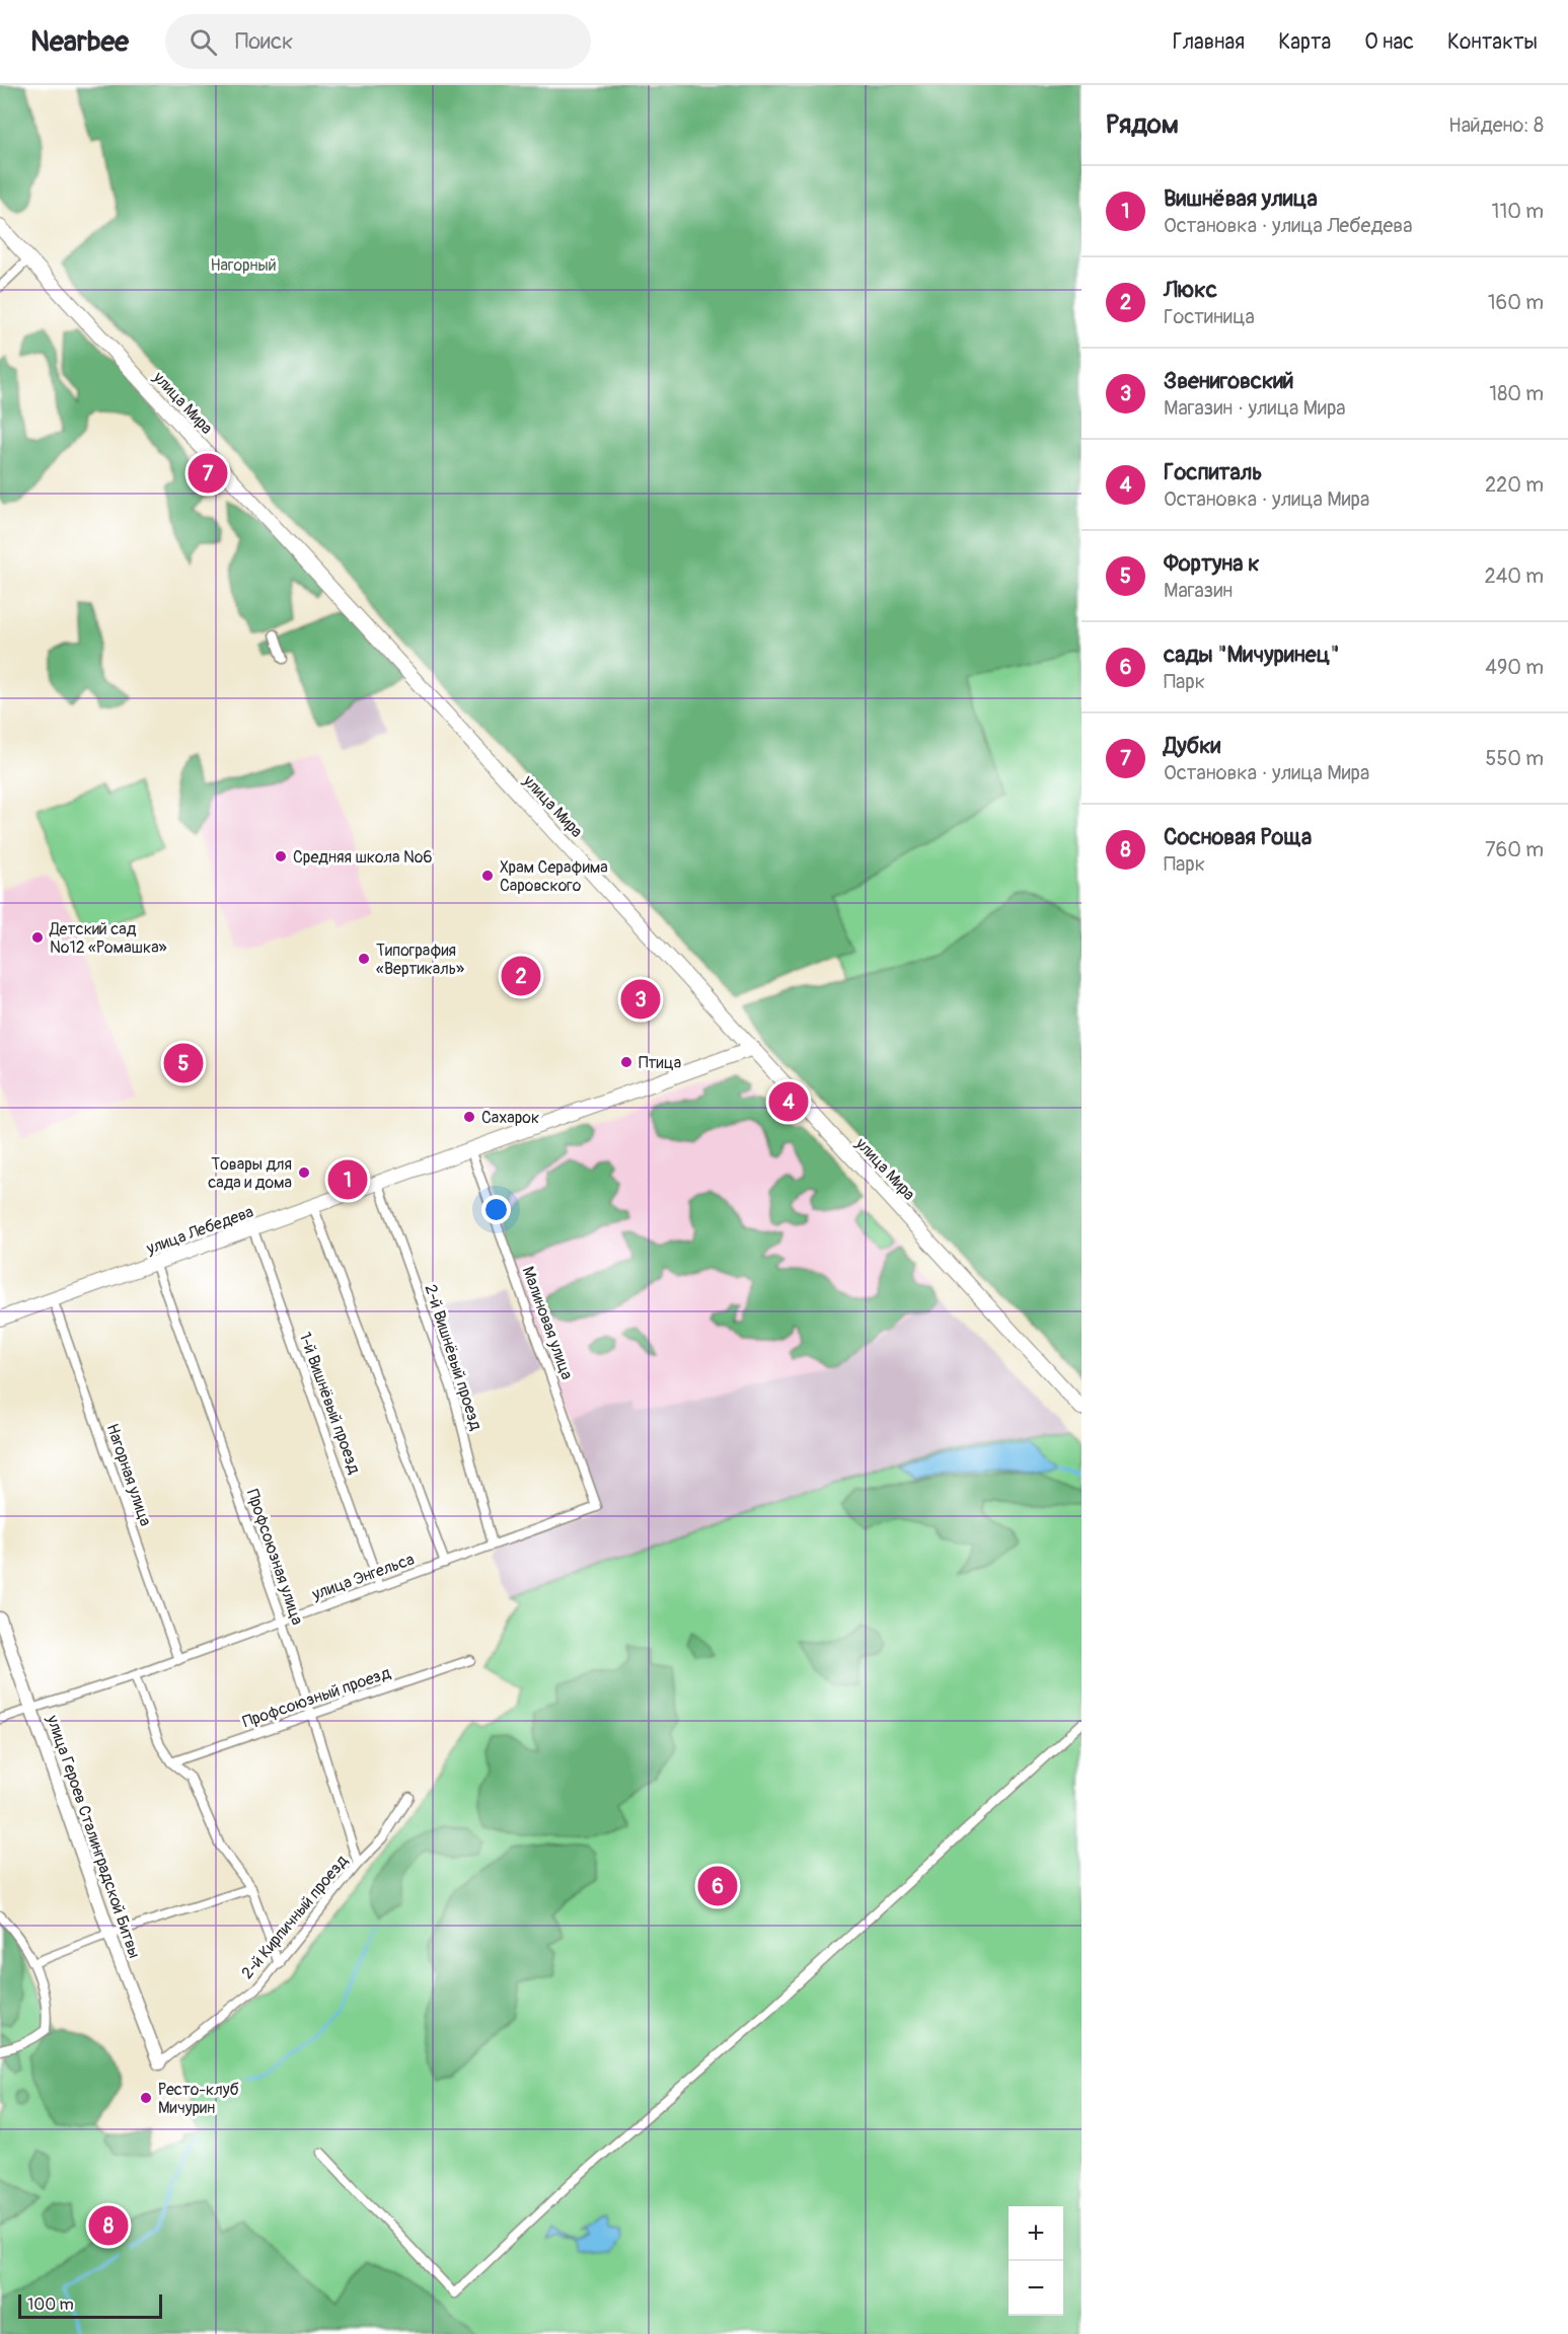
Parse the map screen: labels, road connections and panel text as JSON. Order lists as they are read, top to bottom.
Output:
{
  "streets": {
    "main road": ["улица Мира", "улица Лебедева"],
    "street": [
      "Малиновая улица",
      "2-й Вишнёвый проезд",
      "1-й Вишнёвый проезд",
      "Нагорная улица",
      "Профсоюзная улица",
      "улица Энгельса",
      "Профсоюзный проезд",
      "улица Героев Сталинградской Битвы",
      "2-й Кирпичный проезд"
    ]
  },
  "crossings": [
    ["улица Мира", "улица Лебедева"],
    ["улица Лебедева", "Малиновая улица"],
    ["улица Лебедева", "2-й Вишнёвый проезд"],
    ["улица Лебедева", "1-й Вишнёвый проезд"],
    ["улица Лебедева", "Нагорная улица"],
    ["улица Лебедева", "Профсоюзная улица"],
    ["Малиновая улица", "улица Энгельса"],
    ["2-й Вишнёвый проезд", "улица Энгельса"],
    ["1-й Вишнёвый проезд", "улица Энгельса"],
    ["Нагорная улица", "улица Энгельса"],
    ["Профсоюзная улица", "улица Энгельса"],
    ["Профсоюзная улица", "Профсоюзный проезд"],
    ["Профсоюзная улица", "2-й Кирпичный проезд"],
    ["улица Энгельса", "улица Героев Сталинградской Битвы"],
    ["улица Героев Сталинградской Битвы", "2-й Кирпичный проезд"]
  ],
  "parks": ["Нагорный"],
  "places": [
    "Средняя школа №6",
    "Храм Серафима Саровского",
    "Детский сад №12 «Ромашка»",
    "Типография «Вертикаль»",
    "Птица",
    "Сахарок",
    "Товары для сада и дома",
    "Ресто-клуб Мичурин"
  ],
  "scale_bar": "100 m",
  "page": {
    "header": "Nearbee",
    "search": "Поиск",
    "nav": [
      "Главная",
      "Карта",
      "О нас",
      "Контакты"
    ],
    "heading": ["Рядом", "Найдено: 8"],
    "list": [
      {
        "mark": "1",
        "name": "Вишнёвая улица",
        "note": "Остановка · улица Лебедева",
        "value": "110 m"
      },
      {
        "mark": "2",
        "name": "Люкс",
        "note": "Гостиница",
        "value": "160 m"
      },
      {
        "mark": "3",
        "name": "Звениговский",
        "note": "Магазин · улица Мира",
        "value": "180 m"
      },
      {
        "mark": "4",
        "name": "Госпиталь",
        "note": "Остановка · улица Мира",
        "value": "220 m"
      },
      {
        "mark": "5",
        "name": "Фортуна к",
        "note": "Магазин",
        "value": "240 m"
      },
      {
        "mark": "6",
        "name": "сады \"Мичуринец\"",
        "note": "Парк",
        "value": "490 m"
      },
      {
        "mark": "7",
        "name": "Дубки",
        "note": "Остановка · улица Мира",
        "value": "550 m"
      },
      {
        "mark": "8",
        "name": "Сосновая Роща",
        "note": "Парк",
        "value": "760 m"
      }
    ],
    "pins": [
      "7",
      "2",
      "3",
      "5",
      "4",
      "1",
      "6",
      "8"
    ],
    "map_buttons": ["+", "−"],
    "scale": "100 m"
  }
}
